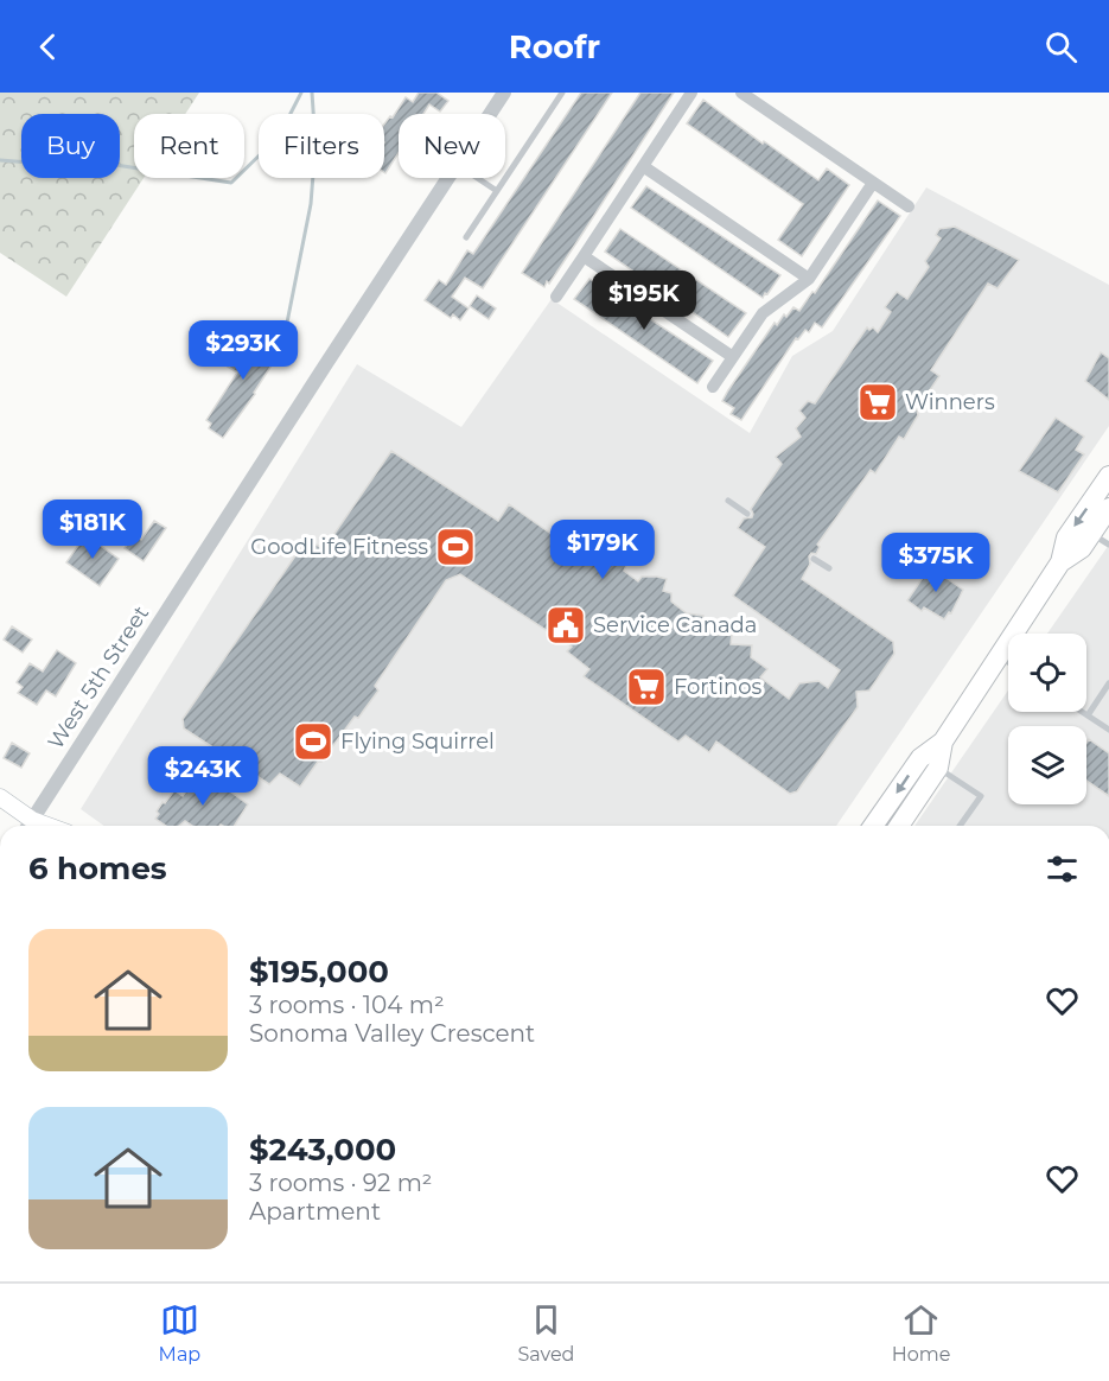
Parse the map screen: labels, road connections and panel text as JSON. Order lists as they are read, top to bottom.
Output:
{
  "streets": {
    "street": ["West 5th Street"]
  },
  "places": {
    "supermarket": ["Winners", "Fortinos"],
    "sports": ["GoodLife Fitness", "Flying Squirrel"],
    "public building": ["Service Canada"]
  },
  "page": {
    "header": "Roofr",
    "chip": [
      "Buy",
      "Rent",
      "Filters",
      "New"
    ],
    "price": [
      "$195K",
      "$293K",
      "$181K",
      "$179K",
      "$375K",
      "$243K"
    ],
    "heading": "6 homes",
    "list": [
      {
        "name": "$195,000",
        "note": "3 rooms · 104 m² · Sonoma Valley Crescent"
      },
      {
        "name": "$243,000",
        "note": "3 rooms · 92 m² · Apartment"
      }
    ],
    "tabs": ["Map", "Saved", "Home"]
  }
}
